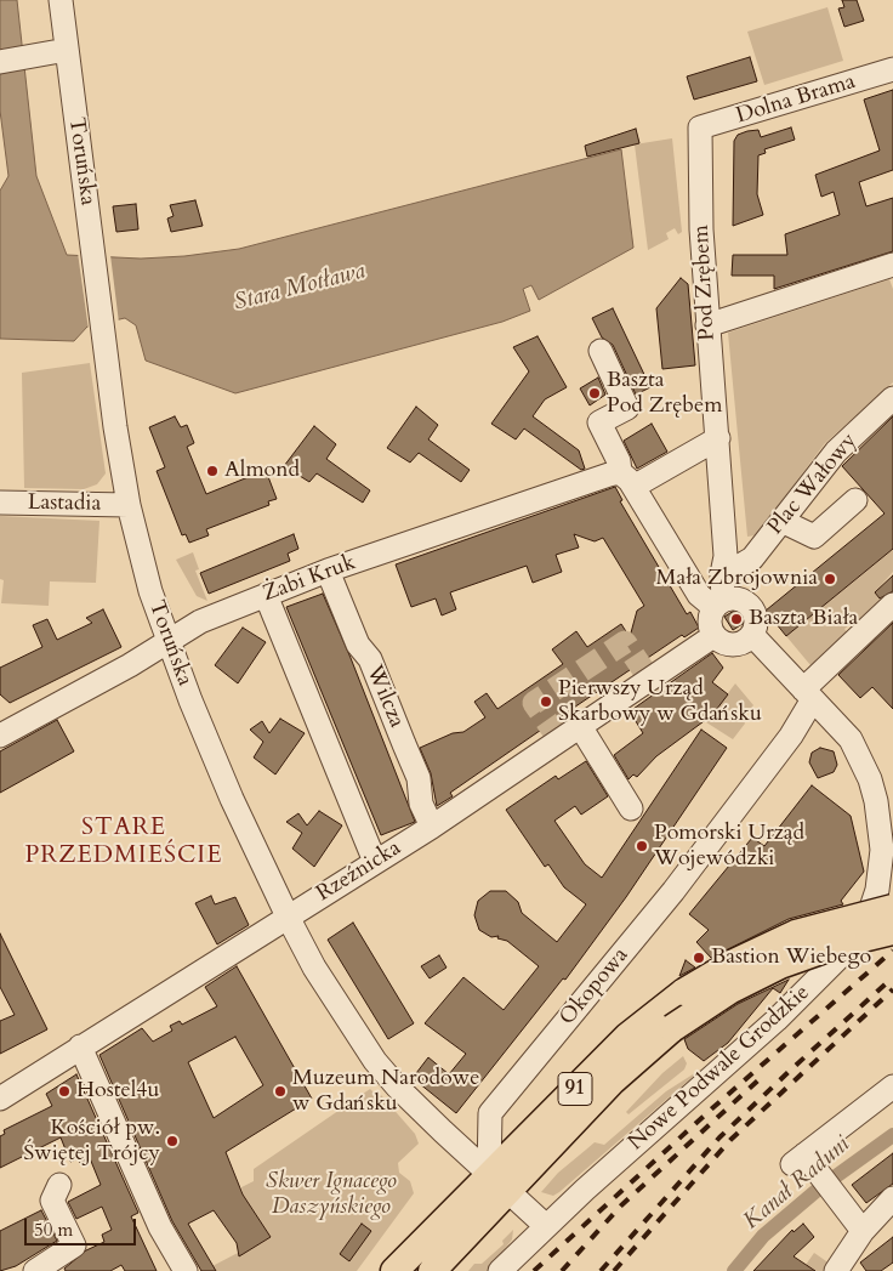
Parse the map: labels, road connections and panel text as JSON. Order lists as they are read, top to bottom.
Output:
{
  "streets": {
    "main road": ["91"],
    "street": [
      "Dolna Brama",
      "Toruńska",
      "Pod Zrębem",
      "Plac Wałowy",
      "Lastadia",
      "Żabi Kruk",
      "Wilcza",
      "Rzeźnicka",
      "Okopowa",
      "Nowe Podwale Grodzkie"
    ]
  },
  "crossings": [
    ["Dolna Brama", "Pod Zrębem"],
    ["Toruńska", "Lastadia"],
    ["Toruńska", "Żabi Kruk"],
    ["Toruńska", "Rzeźnicka"],
    ["Toruńska", "Okopowa"],
    ["Toruńska", "91"],
    ["Pod Zrębem", "Plac Wałowy"],
    ["Pod Zrębem", "Rzeźnicka"],
    ["Pod Zrębem", "Nowe Podwale Grodzkie"],
    ["Żabi Kruk", "Wilcza"],
    ["Wilcza", "Rzeźnicka"],
    ["Rzeźnicka", "Nowe Podwale Grodzkie"],
    ["Okopowa", "Nowe Podwale Grodzkie"],
    ["Okopowa", "91"]
  ],
  "districts": ["STARE PRZEDMIEŚCIE"],
  "water": ["Stara Motława", "Kanał Raduni"],
  "parks": ["Skwer Ignacego Daszyńskiego"],
  "places": [
    "Baszta Pod Zrębem",
    "Almond",
    "Mała Zbrojownia",
    "Baszta Biała",
    "Pierwszy Urząd Skarbowy w Gdańsku",
    "Pomorski Urząd Wojewódzki",
    "Bastion Wiebego",
    "Hostel4u",
    "Muzeum Narodowe w Gdańsku",
    "Kościół pw. Świętej Trójcy"
  ],
  "scale_bar": "50 m"
}
